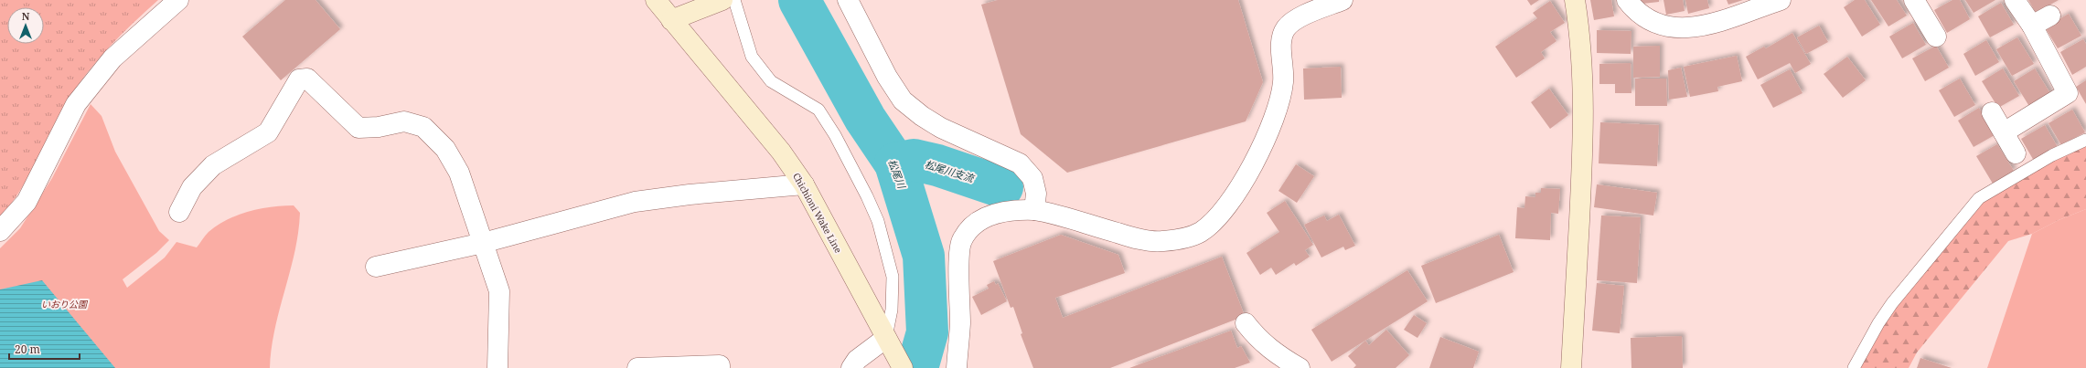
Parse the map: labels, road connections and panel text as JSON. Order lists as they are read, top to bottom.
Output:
{
  "streets": {
    "main road": ["Chichioni Wake Line"]
  },
  "water": ["松尾川支流", "松尾川"],
  "parks": ["いおり公園"],
  "scale_bar": "20 m",
  "north": "top"
}
